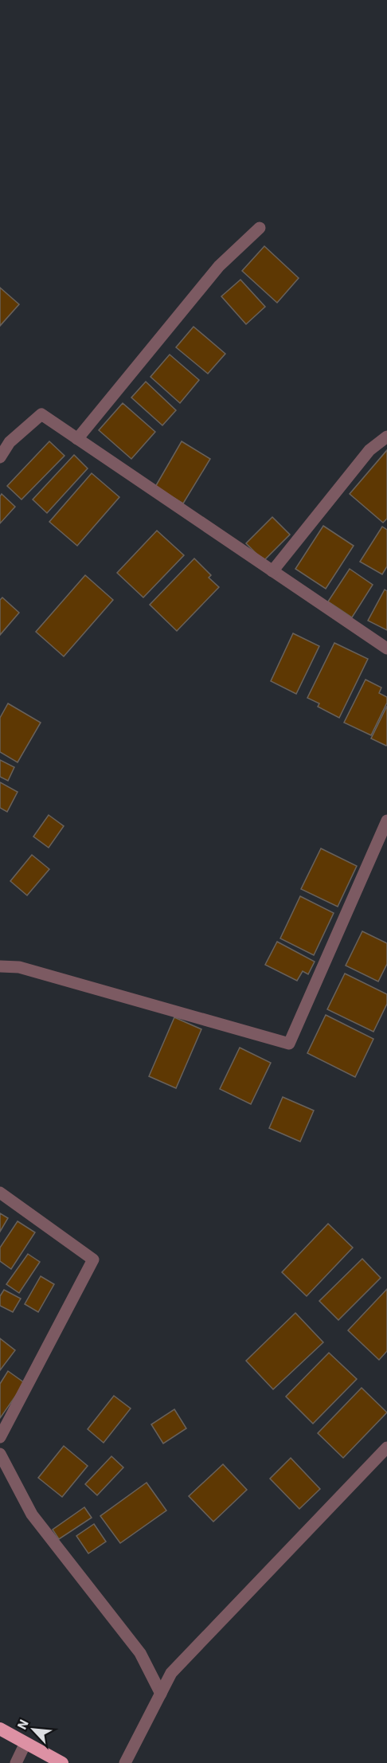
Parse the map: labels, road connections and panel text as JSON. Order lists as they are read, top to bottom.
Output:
{
  "north": "top left"
}
